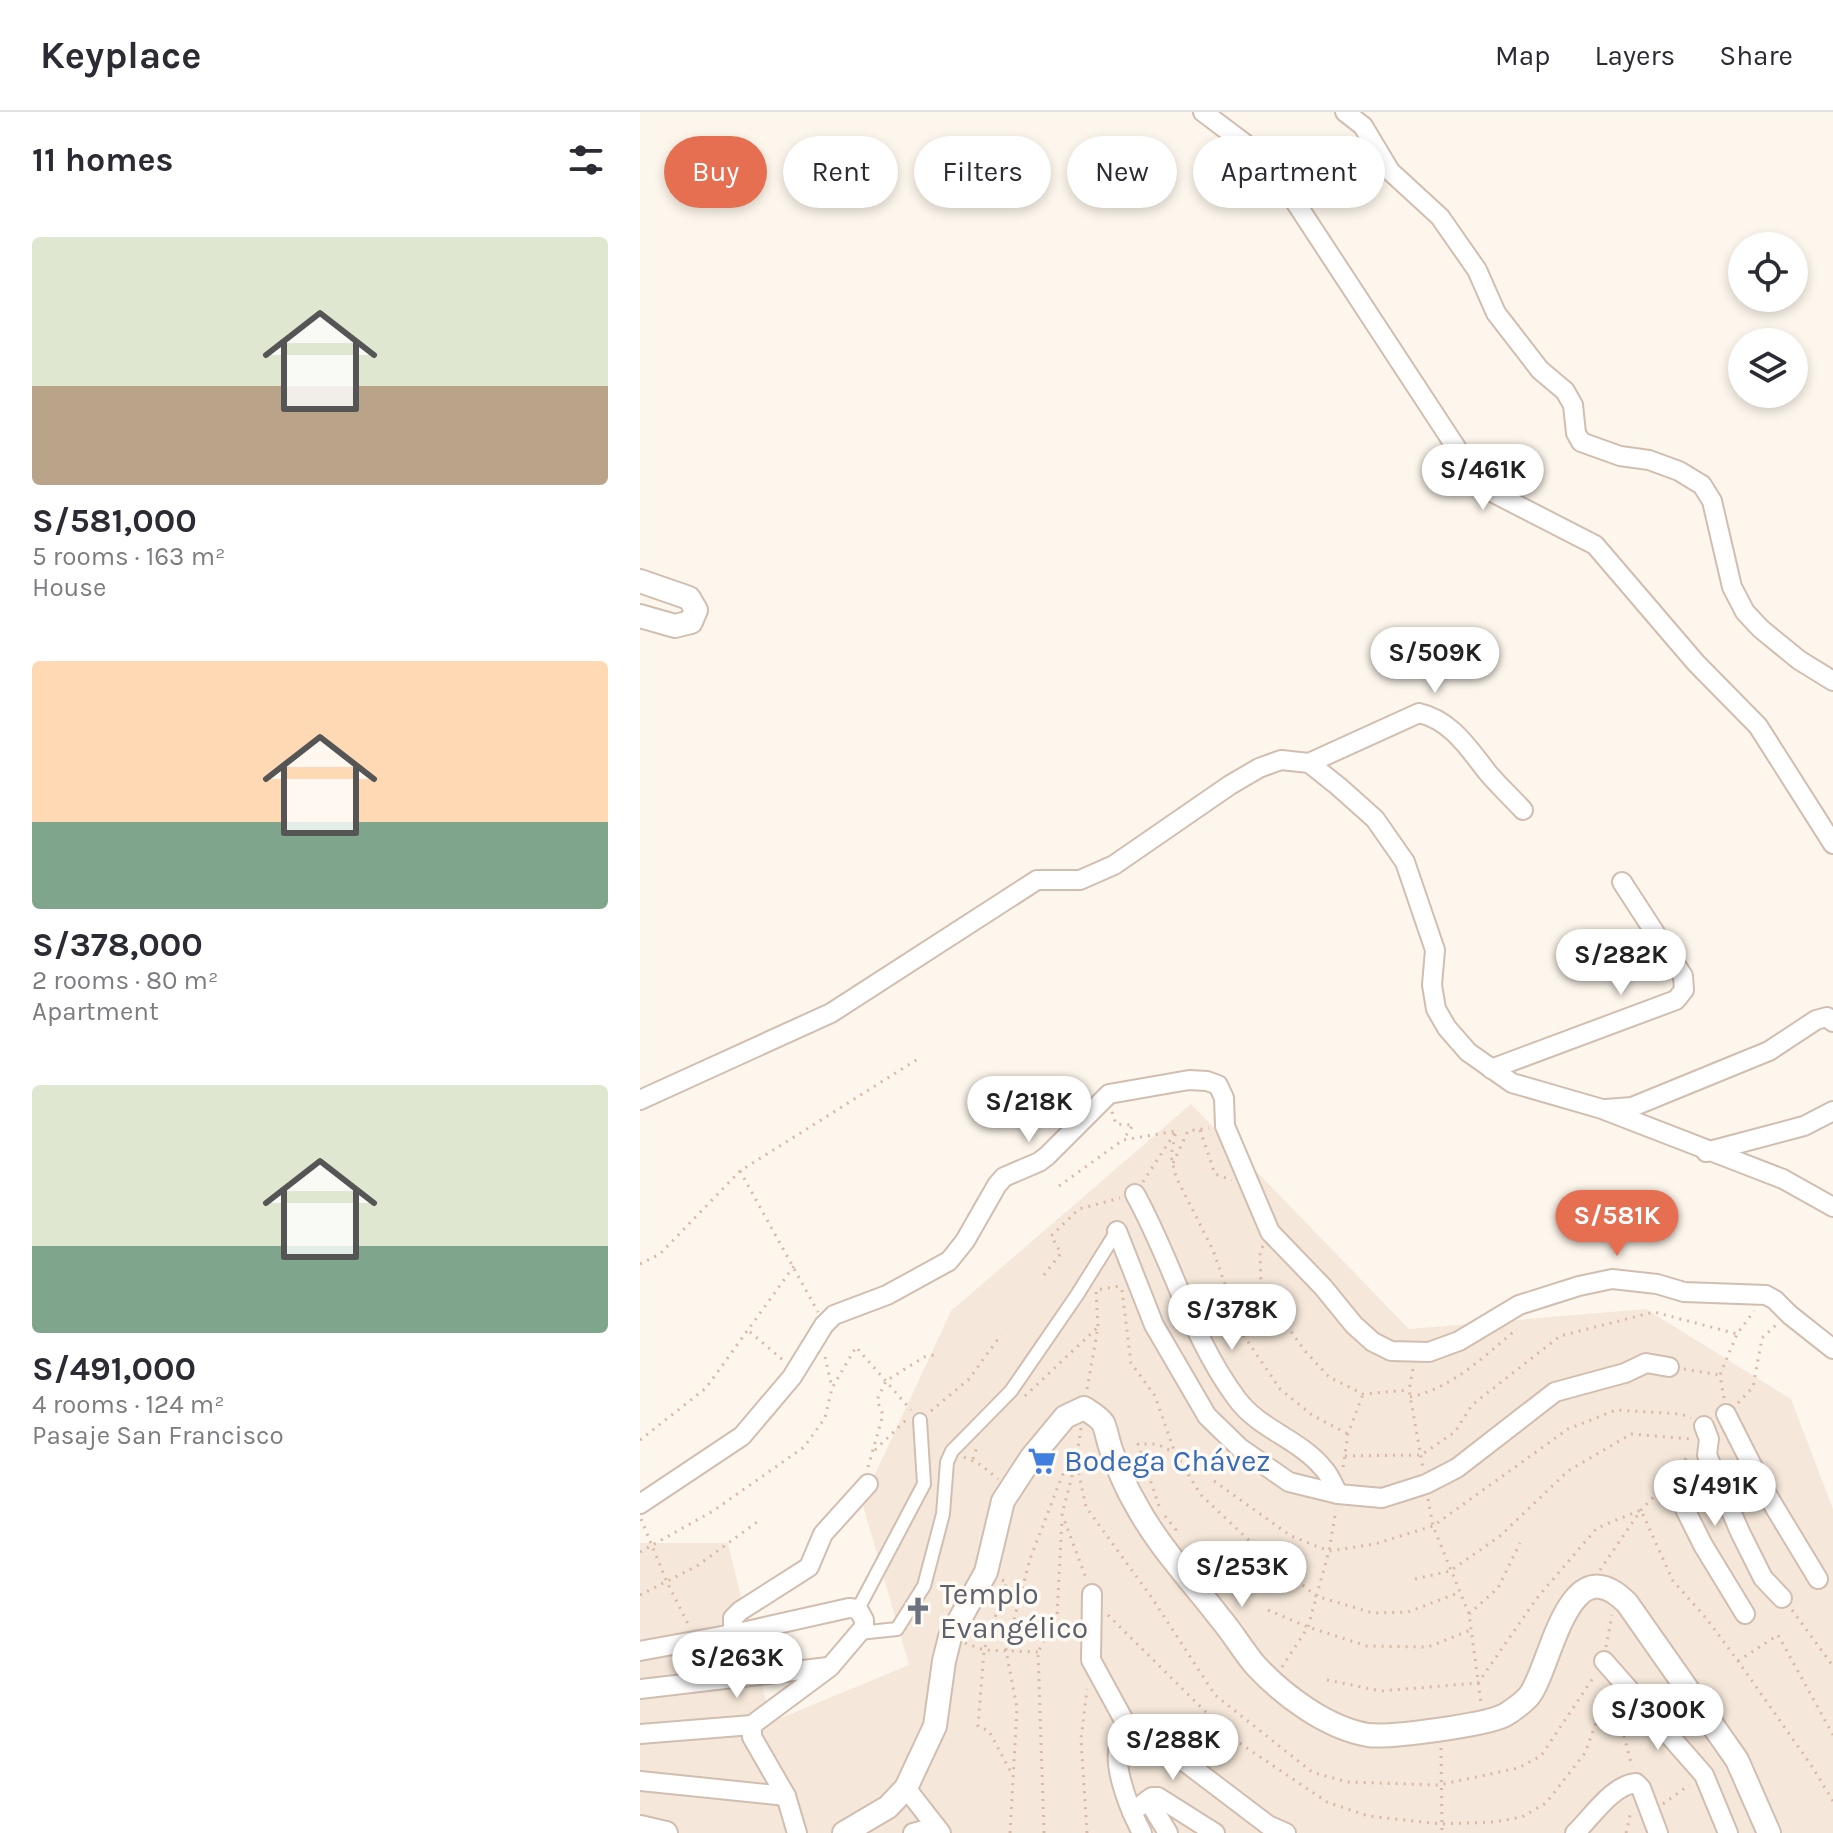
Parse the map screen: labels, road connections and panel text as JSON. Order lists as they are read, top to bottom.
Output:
{
  "places": {
    "supermarket": ["Bodega Chávez"],
    "church": ["Templo Evangélico"]
  },
  "page": {
    "header": "Keyplace",
    "nav": ["Map", "Layers", "Share"],
    "heading": "11 homes",
    "chip": [
      "Buy",
      "Rent",
      "Filters",
      "New",
      "Apartment"
    ],
    "list": [
      {
        "name": "S/581,000",
        "note": "5 rooms · 163 m² · House"
      },
      {
        "name": "S/378,000",
        "note": "2 rooms · 80 m² · Apartment"
      },
      {
        "name": "S/491,000",
        "note": "4 rooms · 124 m² · Pasaje San Francisco"
      }
    ],
    "price": [
      "S/461K",
      "S/509K",
      "S/282K",
      "S/218K",
      "S/581K",
      "S/378K",
      "S/491K",
      "S/253K",
      "S/263K",
      "S/300K",
      "S/288K"
    ]
  }
}
